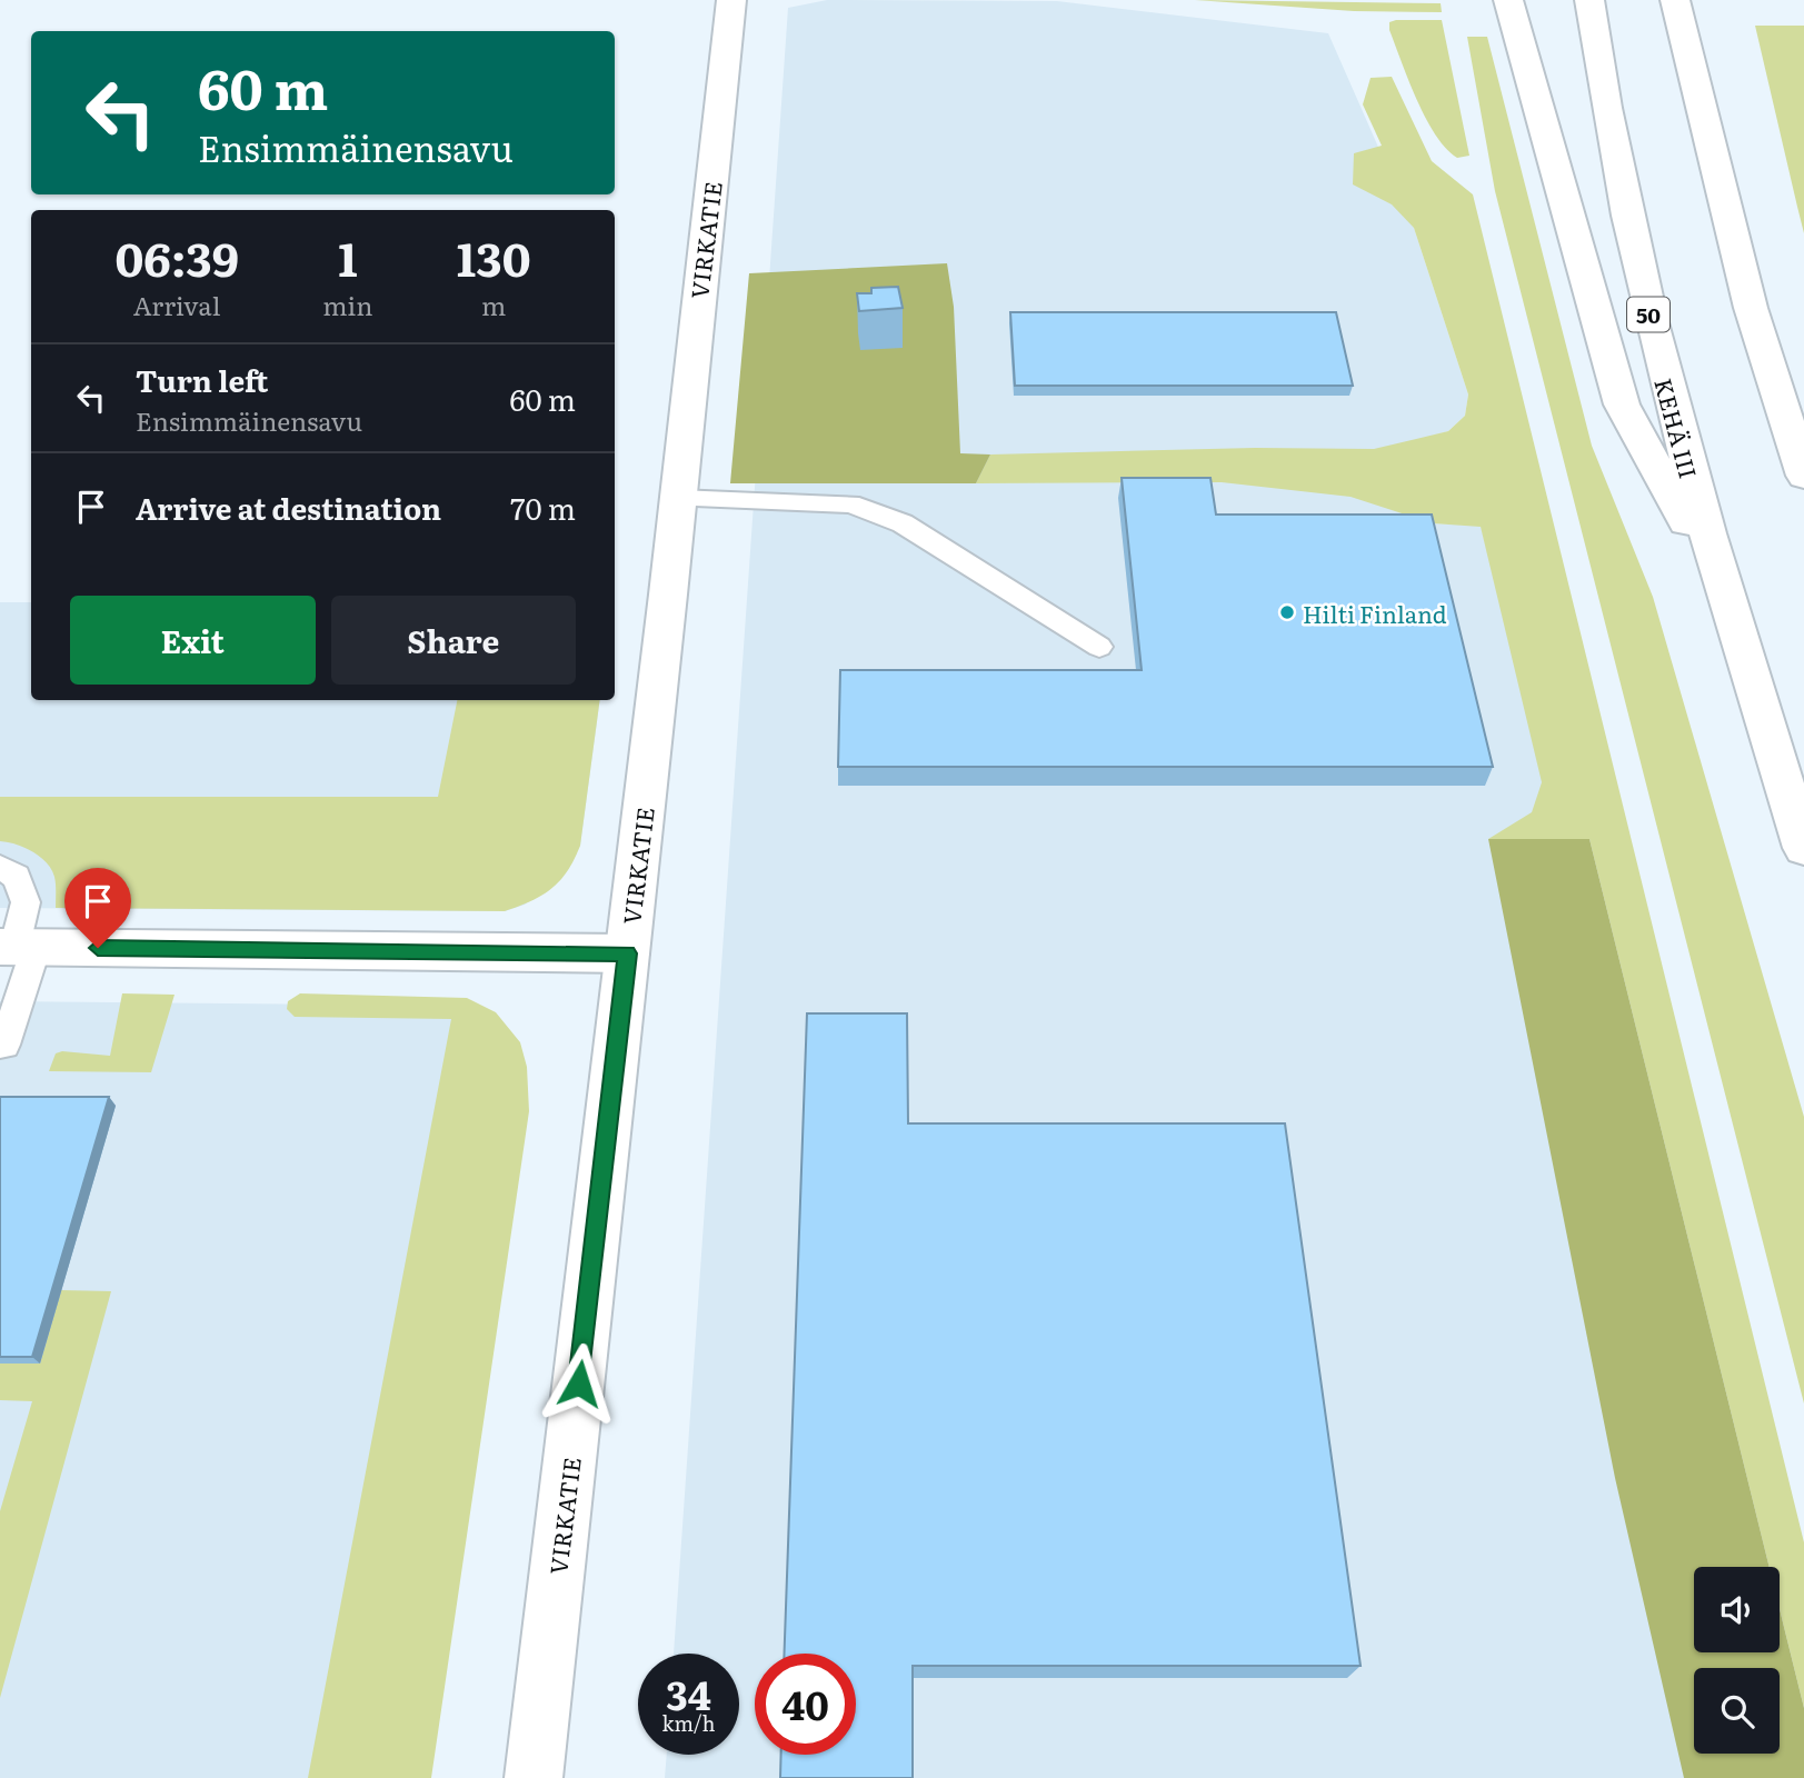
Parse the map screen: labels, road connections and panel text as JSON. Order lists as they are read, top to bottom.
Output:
{
  "streets": {
    "main road": ["VIRKATIE", "50", "KEHÄ III"]
  },
  "places": ["Hilti Finland"],
  "page": {
    "turn": ["60 m", "Ensimmäinensavu"],
    "eta": [
      "06:39",
      "Arrival",
      "1",
      "min",
      "130",
      "m"
    ],
    "list": [
      {
        "name": "Turn left",
        "note": "Ensimmäinensavu",
        "value": "60 m"
      },
      {
        "name": "Arrive at destination",
        "value": "70 m"
      }
    ],
    "buttons": ["Exit", "Share"],
    "speed": "34 km/h",
    "limit": "40"
  }
}
